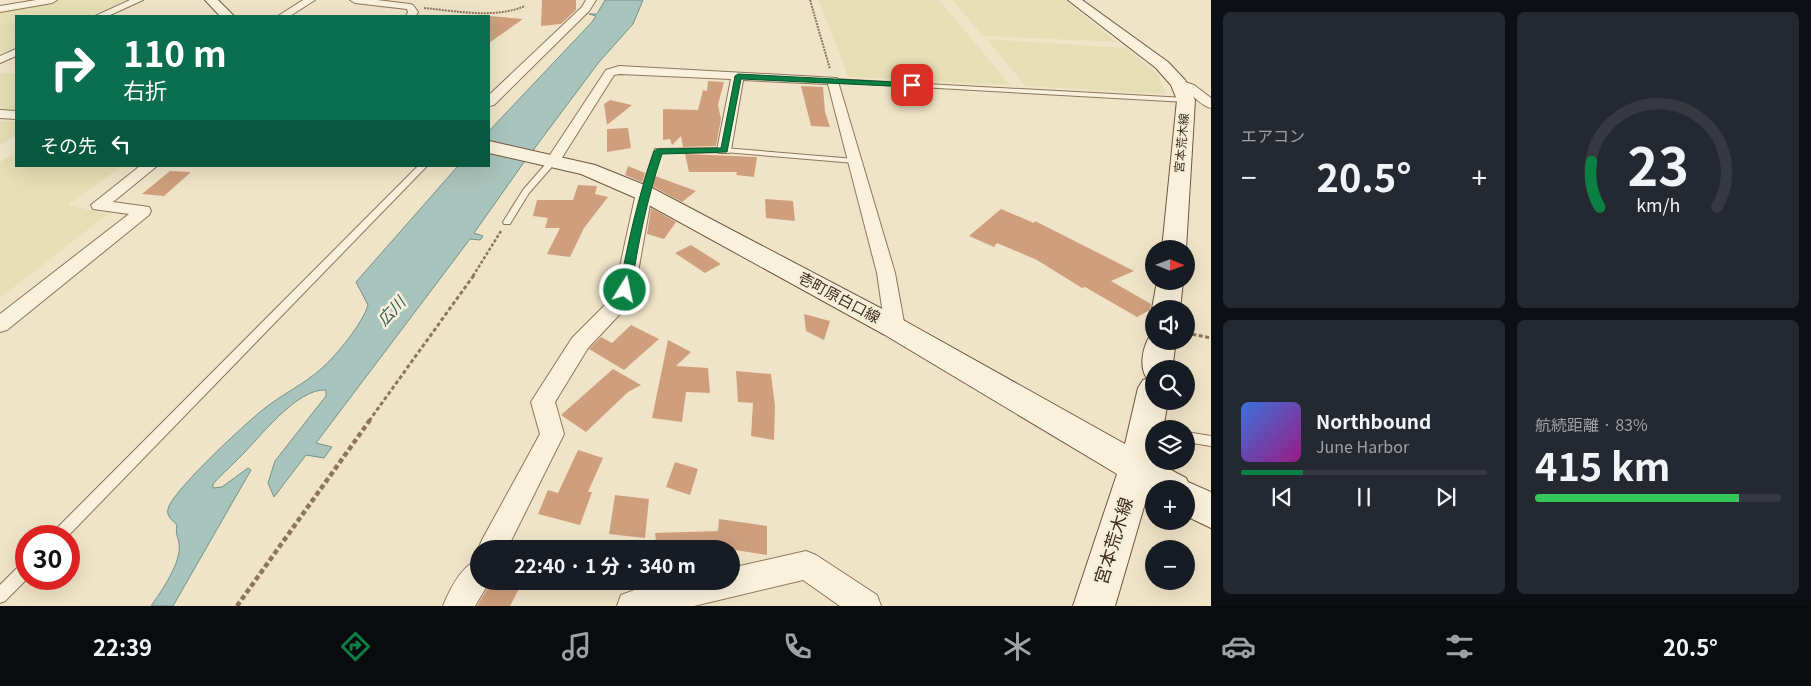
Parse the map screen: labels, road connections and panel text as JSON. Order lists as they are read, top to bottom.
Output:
{
  "streets": {
    "main road": ["宮本荒木線", "壱町原白口線"]
  },
  "crossings": [
    ["宮本荒木線", "壱町原白口線"]
  ],
  "water": ["広川"],
  "north": "right",
  "page": {
    "tile": [
      "エアコン",
      ["航続距離 · 83%", "415 km"]
    ],
    "turn": ["110 m", "右折"],
    "then": "その先",
    "heat": ["−", "20.5°", "+"],
    "map_buttons": ["+", "−"],
    "song": ["Northbound", "June Harbor"],
    "limit": "30",
    "trip": "22:40 · 1 分 · 340 m",
    "tabs": ["22:39", "20.5°"],
    "gauge": ["23", "km/h"]
  }
}
